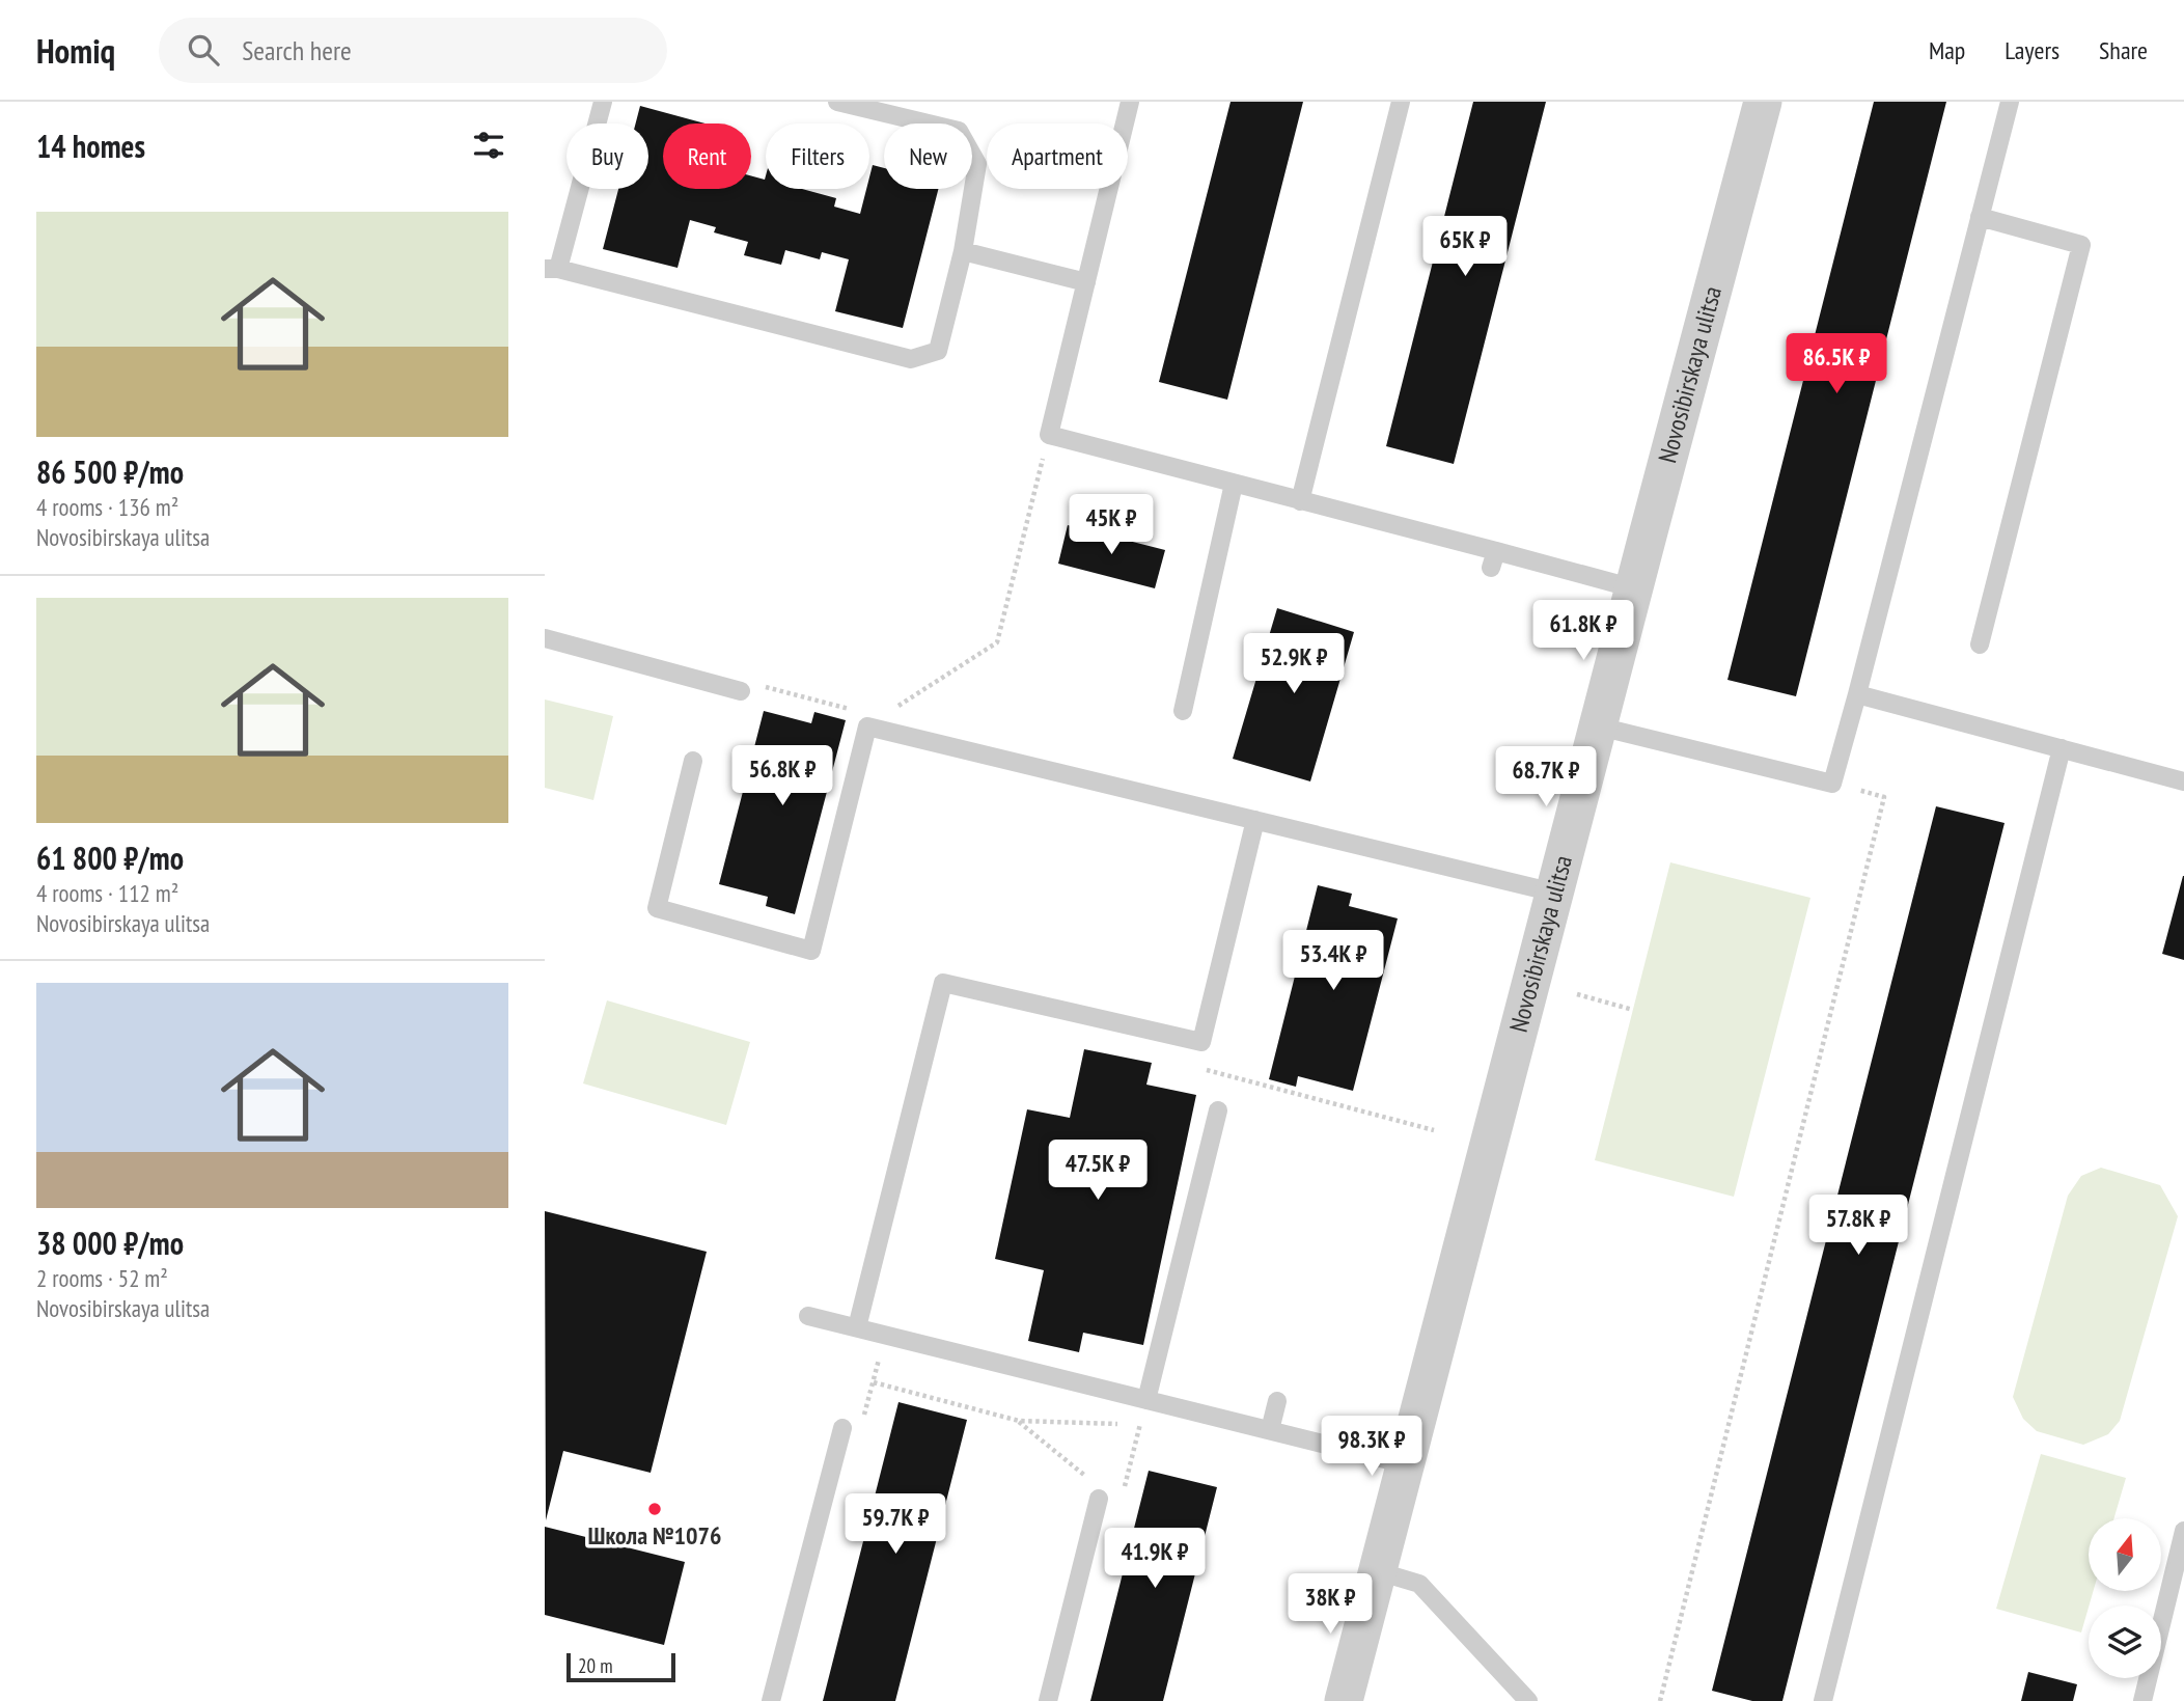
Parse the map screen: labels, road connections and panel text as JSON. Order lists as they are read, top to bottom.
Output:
{
  "streets": {
    "street": ["Novosibirskaya ulitsa"]
  },
  "places": ["Школа №1076"],
  "scale_bar": "20 m",
  "north": "top",
  "page": {
    "header": "Homiq",
    "search": "Search here",
    "nav": ["Map", "Layers", "Share"],
    "heading": "14 homes",
    "chip": [
      "Buy",
      "Rent",
      "Filters",
      "New",
      "Apartment"
    ],
    "list": [
      {
        "name": "86 500 ₽/mo",
        "note": "4 rooms · 136 m² · Novosibirskaya ulitsa"
      },
      {
        "name": "61 800 ₽/mo",
        "note": "4 rooms · 112 m² · Novosibirskaya ulitsa"
      },
      {
        "name": "38 000 ₽/mo",
        "note": "2 rooms · 52 m² · Novosibirskaya ulitsa"
      }
    ],
    "price": [
      "65K ₽",
      "86.5K ₽",
      "45K ₽",
      "61.8K ₽",
      "52.9K ₽",
      "56.8K ₽",
      "68.7K ₽",
      "53.4K ₽",
      "47.5K ₽",
      "57.8K ₽",
      "98.3K ₽",
      "59.7K ₽",
      "41.9K ₽",
      "38K ₽"
    ],
    "scale": "20 m"
  }
}
